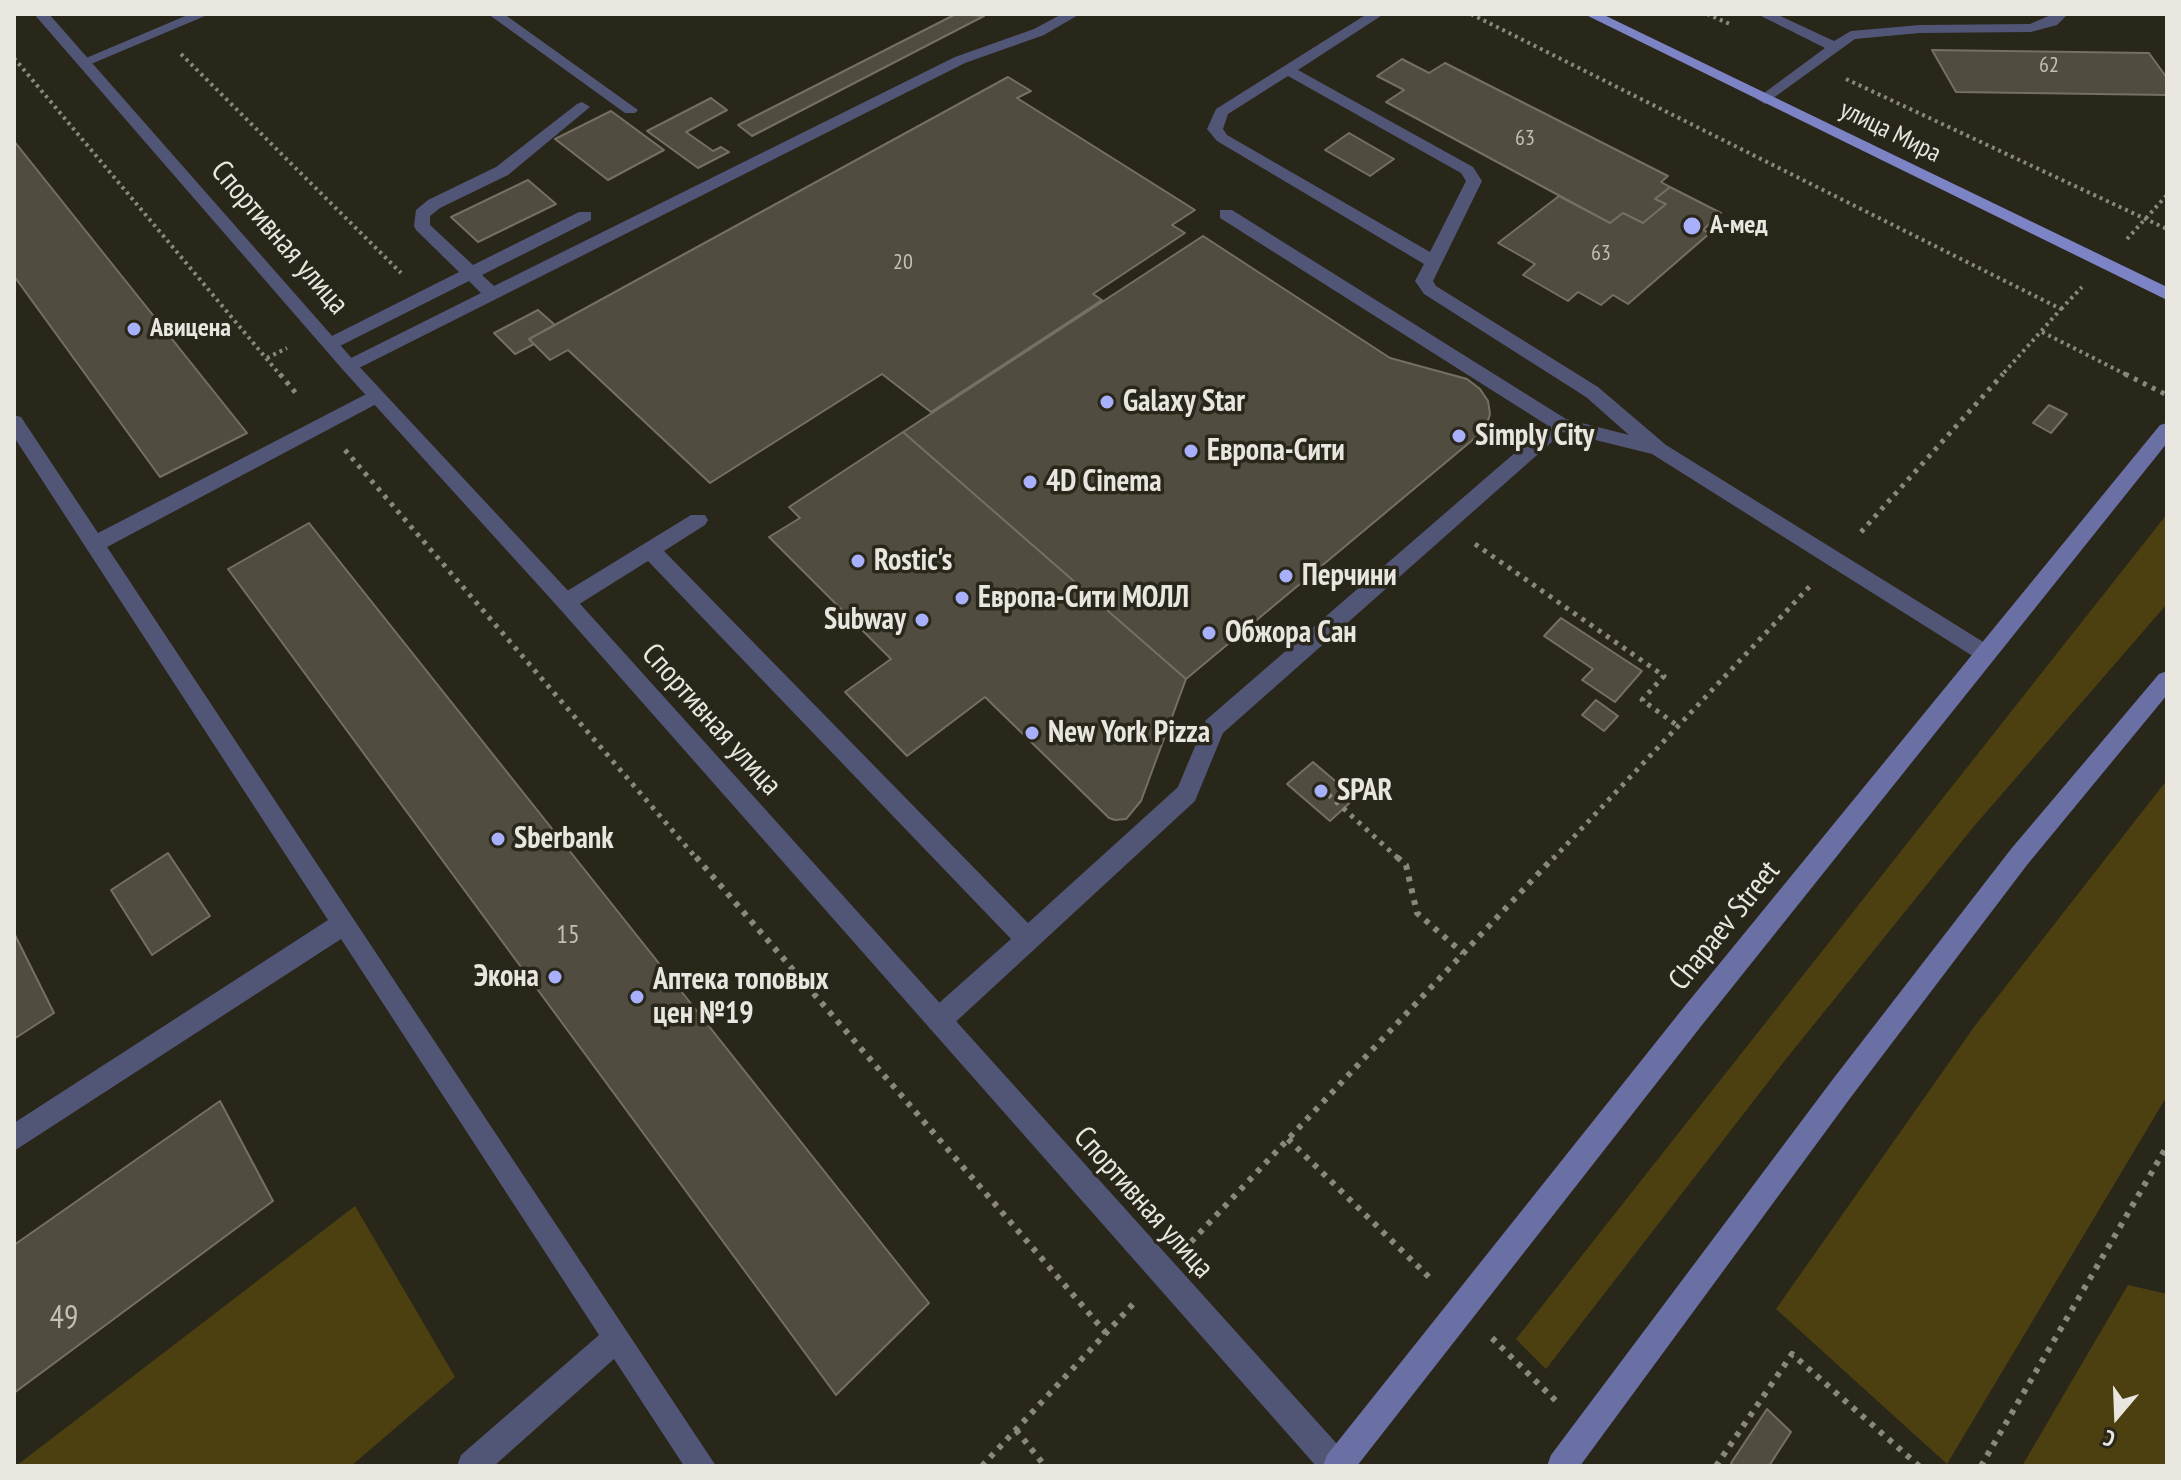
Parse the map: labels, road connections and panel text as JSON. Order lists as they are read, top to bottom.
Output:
{
  "streets": {
    "main road": ["улица Мира", "Chapaev Street"],
    "street": ["Спортивная улица"]
  },
  "crossings": [
    ["Спортивная улица", "Chapaev Street"]
  ],
  "places": [
    "А-мед",
    "Авицена",
    "Galaxy Star",
    "Simply City",
    "Европа-Сити",
    "4D Cinema",
    "Rostic's",
    "Перчини",
    "Европа-Сити МОЛЛ",
    "Subway",
    "Обжора Сан",
    "New York Pizza",
    "SPAR",
    "Sberbank",
    "Экона",
    "Аптека топовых цен №19"
  ],
  "house_numbers": [
    "62",
    "63",
    "63",
    "20",
    "15",
    "49"
  ],
  "north": "bottom"
}
